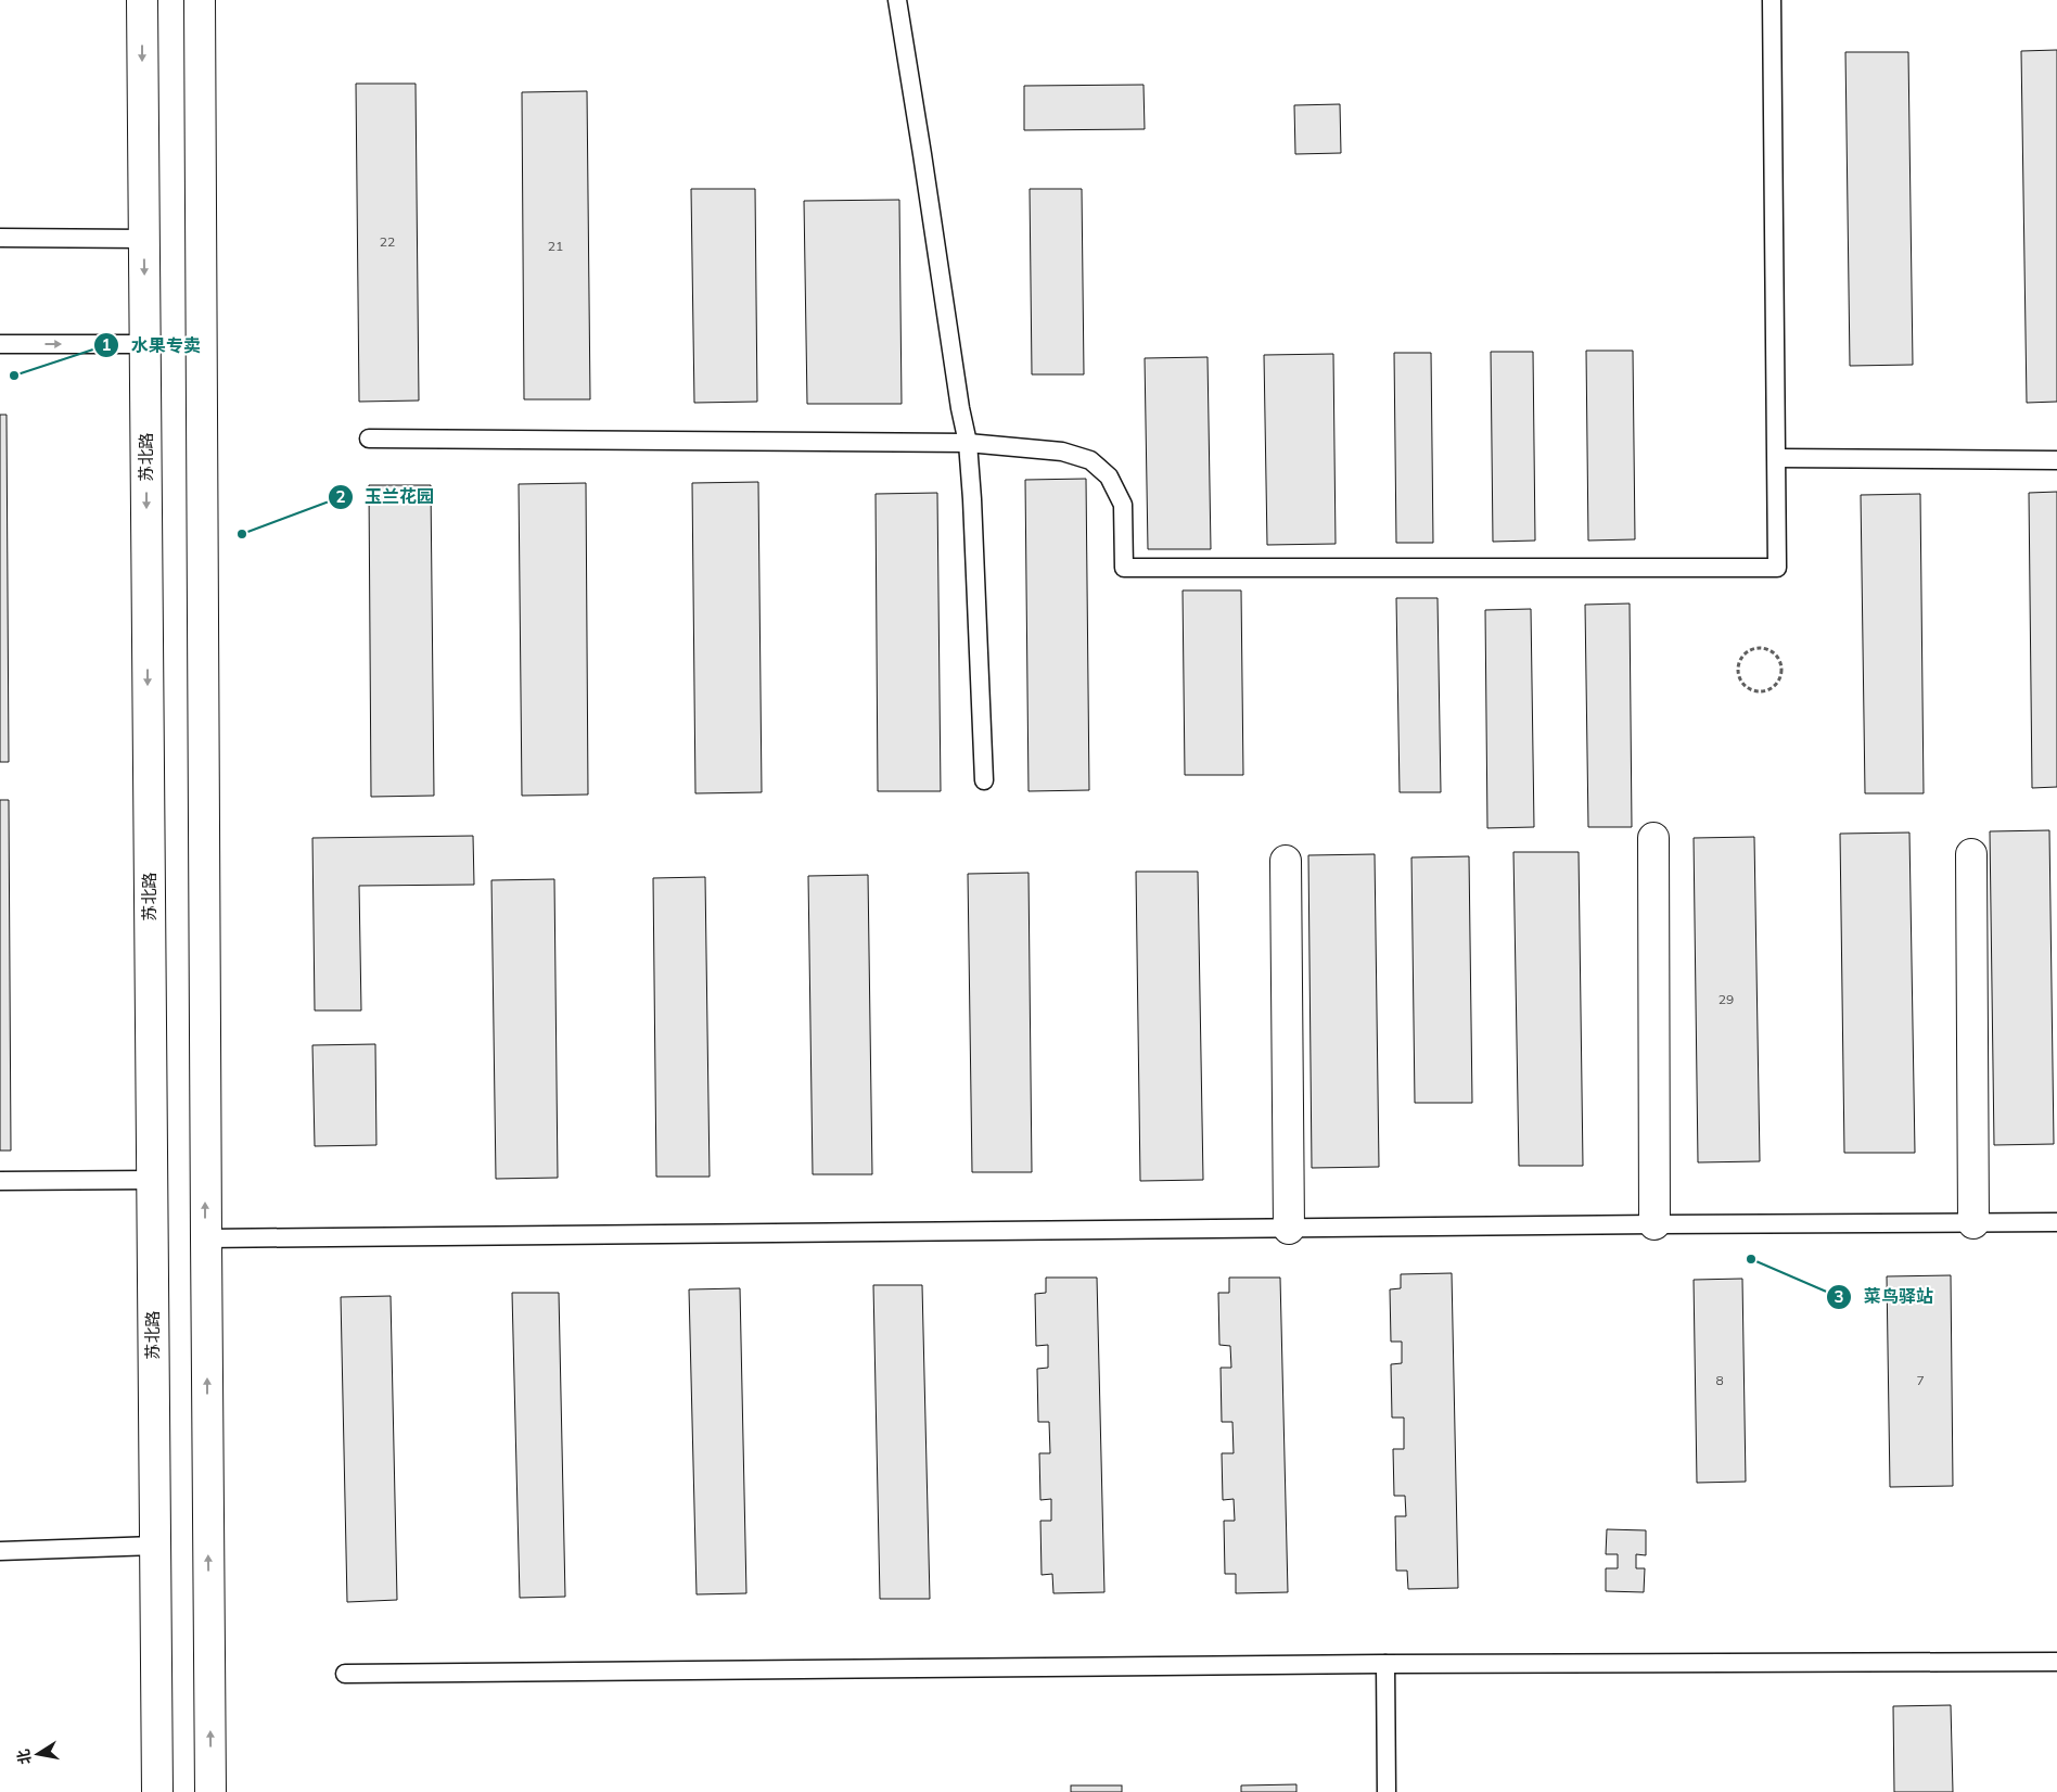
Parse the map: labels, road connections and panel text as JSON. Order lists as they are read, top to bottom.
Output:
{
  "streets": {
    "main road": ["苏北路"]
  },
  "places": ["水果专卖", "玉兰花园", "菜鸟驿站"],
  "house_numbers": [
    "22",
    "21",
    "29",
    "8",
    "7"
  ],
  "north": "left"
}
